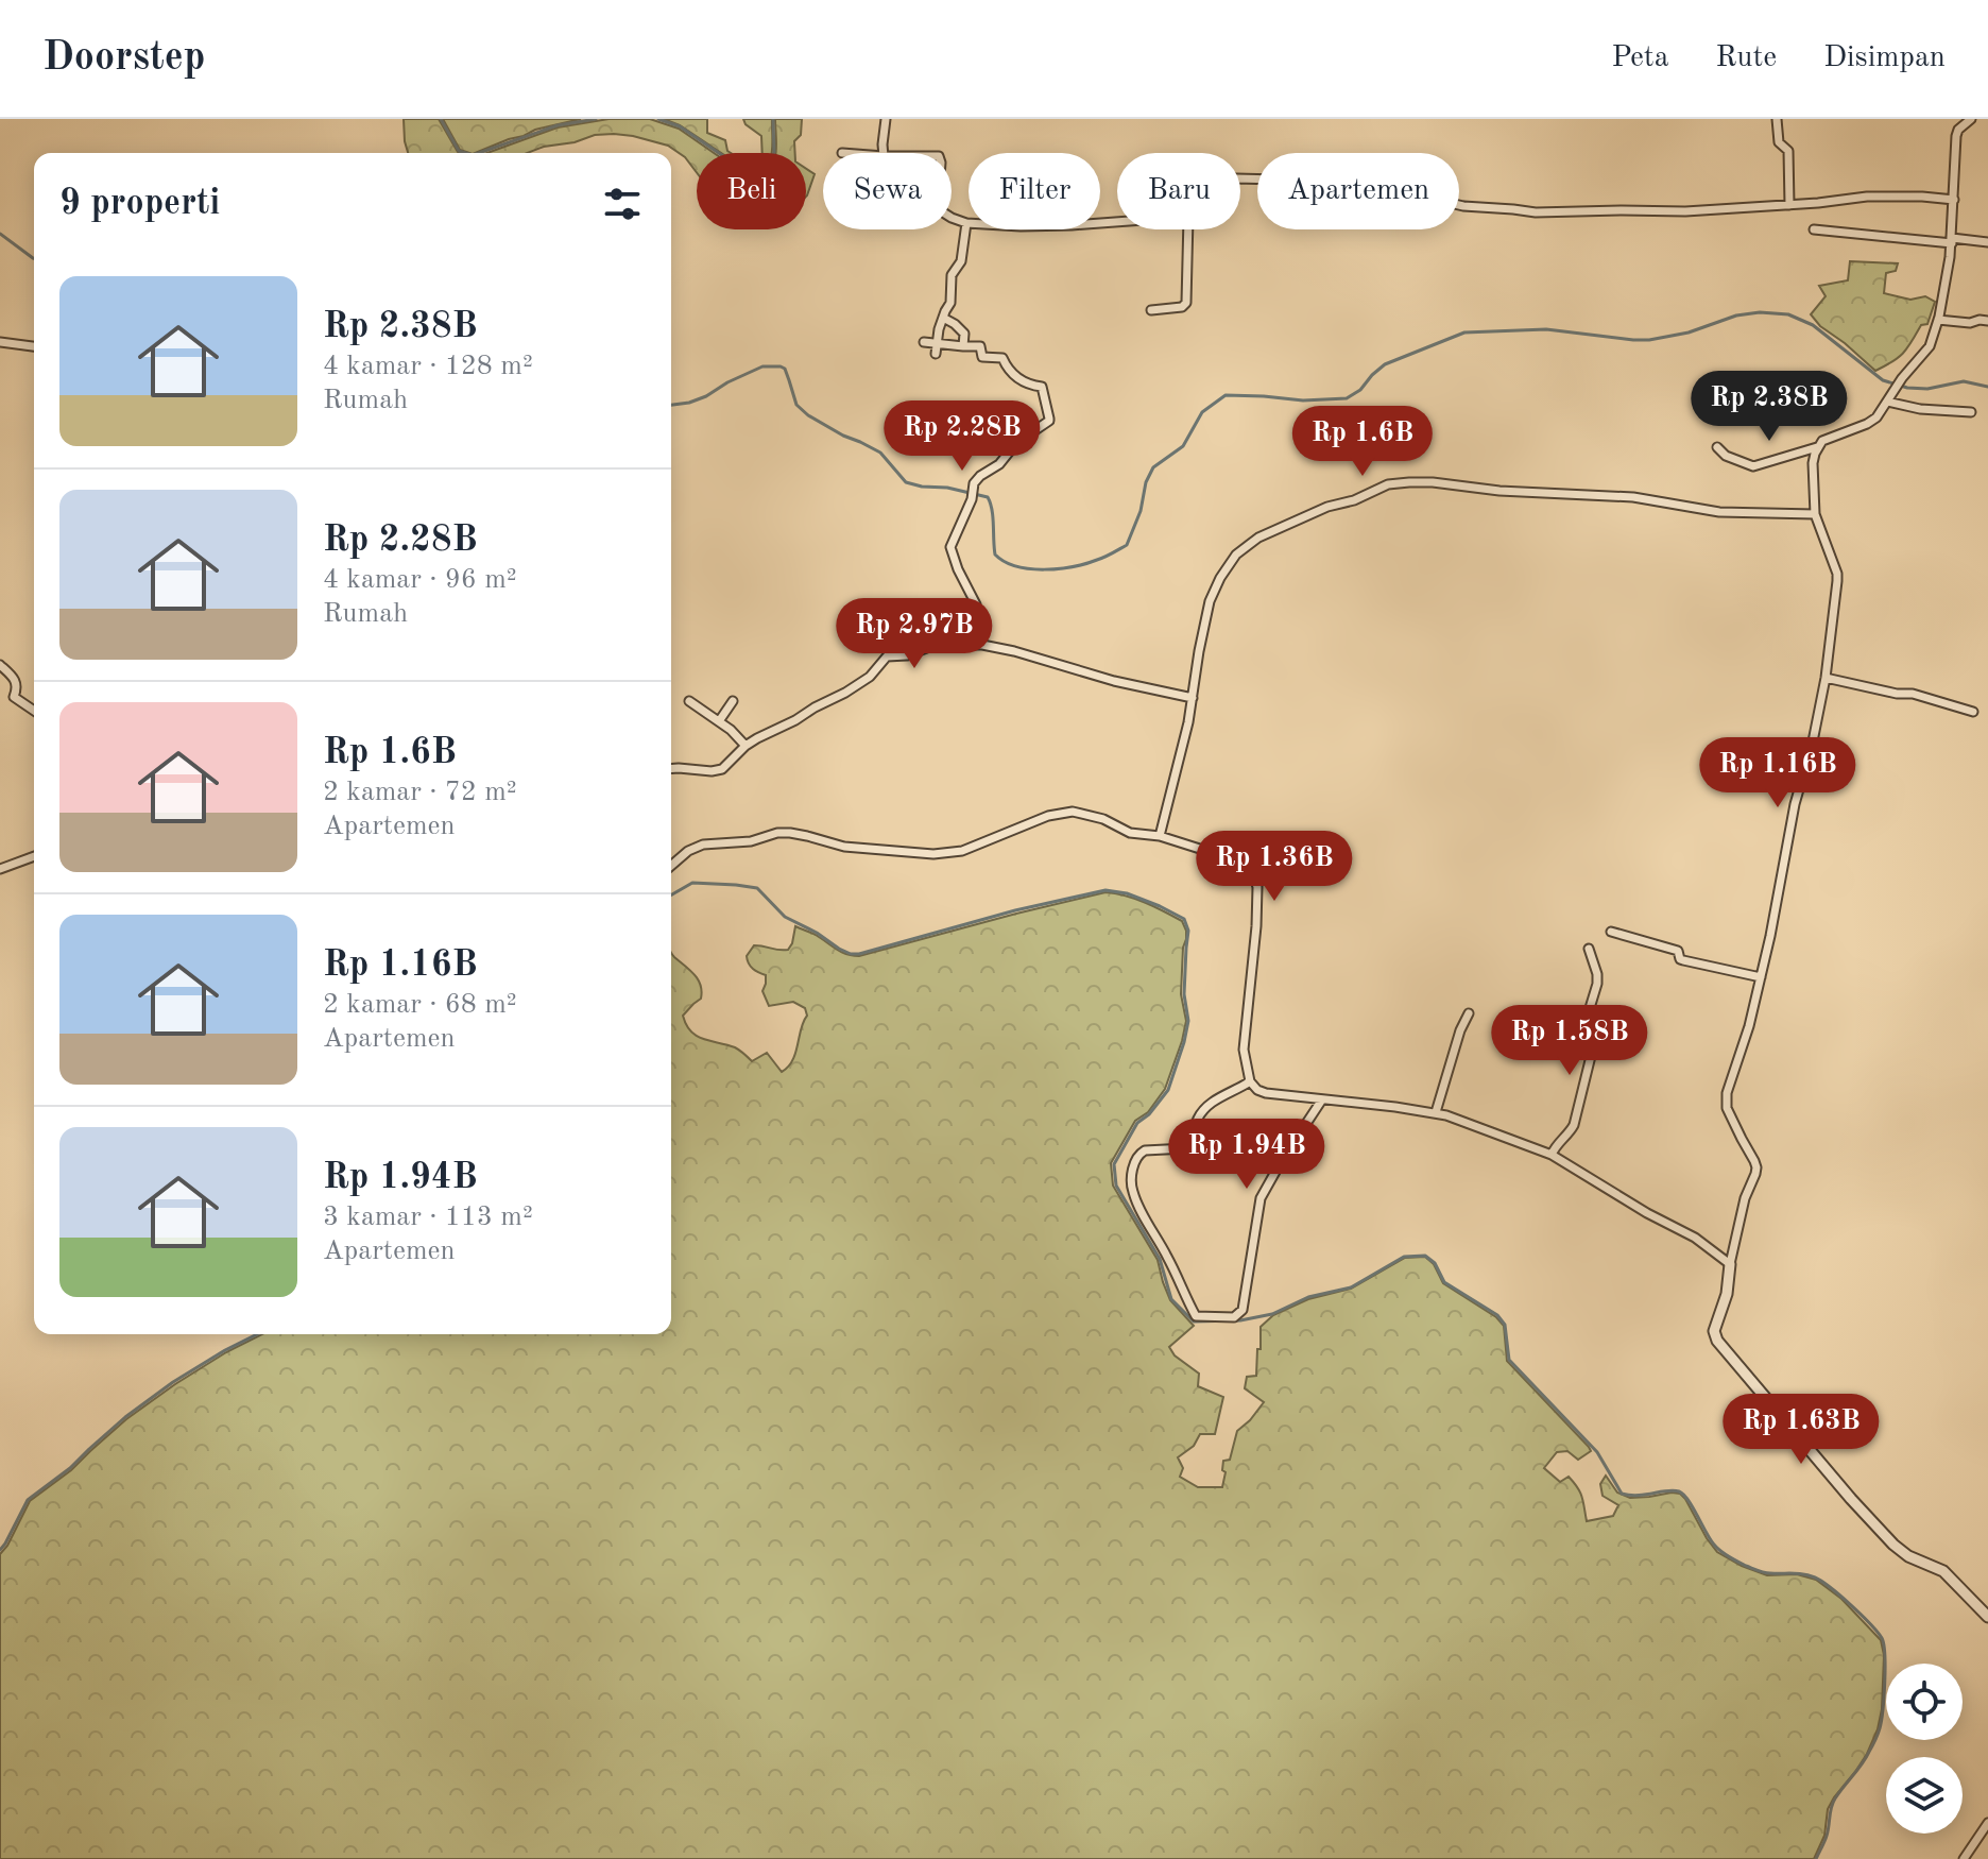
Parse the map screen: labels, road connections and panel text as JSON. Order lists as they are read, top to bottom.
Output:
{
  "page": {
    "header": "Doorstep",
    "nav": ["Peta", "Rute", "Disimpan"],
    "chip": [
      "Beli",
      "Sewa",
      "Filter",
      "Baru",
      "Apartemen"
    ],
    "heading": "9 properti",
    "list": [
      {
        "name": "Rp 2.38B",
        "note": "4 kamar · 128 m² · Rumah"
      },
      {
        "name": "Rp 2.28B",
        "note": "4 kamar · 96 m² · Rumah"
      },
      {
        "name": "Rp 1.6B",
        "note": "2 kamar · 72 m² · Apartemen"
      },
      {
        "name": "Rp 1.16B",
        "note": "2 kamar · 68 m² · Apartemen"
      },
      {
        "name": "Rp 1.94B",
        "note": "3 kamar · 113 m² · Apartemen"
      }
    ],
    "price": [
      "Rp 2.38B",
      "Rp 2.28B",
      "Rp 1.6B",
      "Rp 2.97B",
      "Rp 1.16B",
      "Rp 1.36B",
      "Rp 1.58B",
      "Rp 1.94B",
      "Rp 1.63B"
    ]
  }
}
